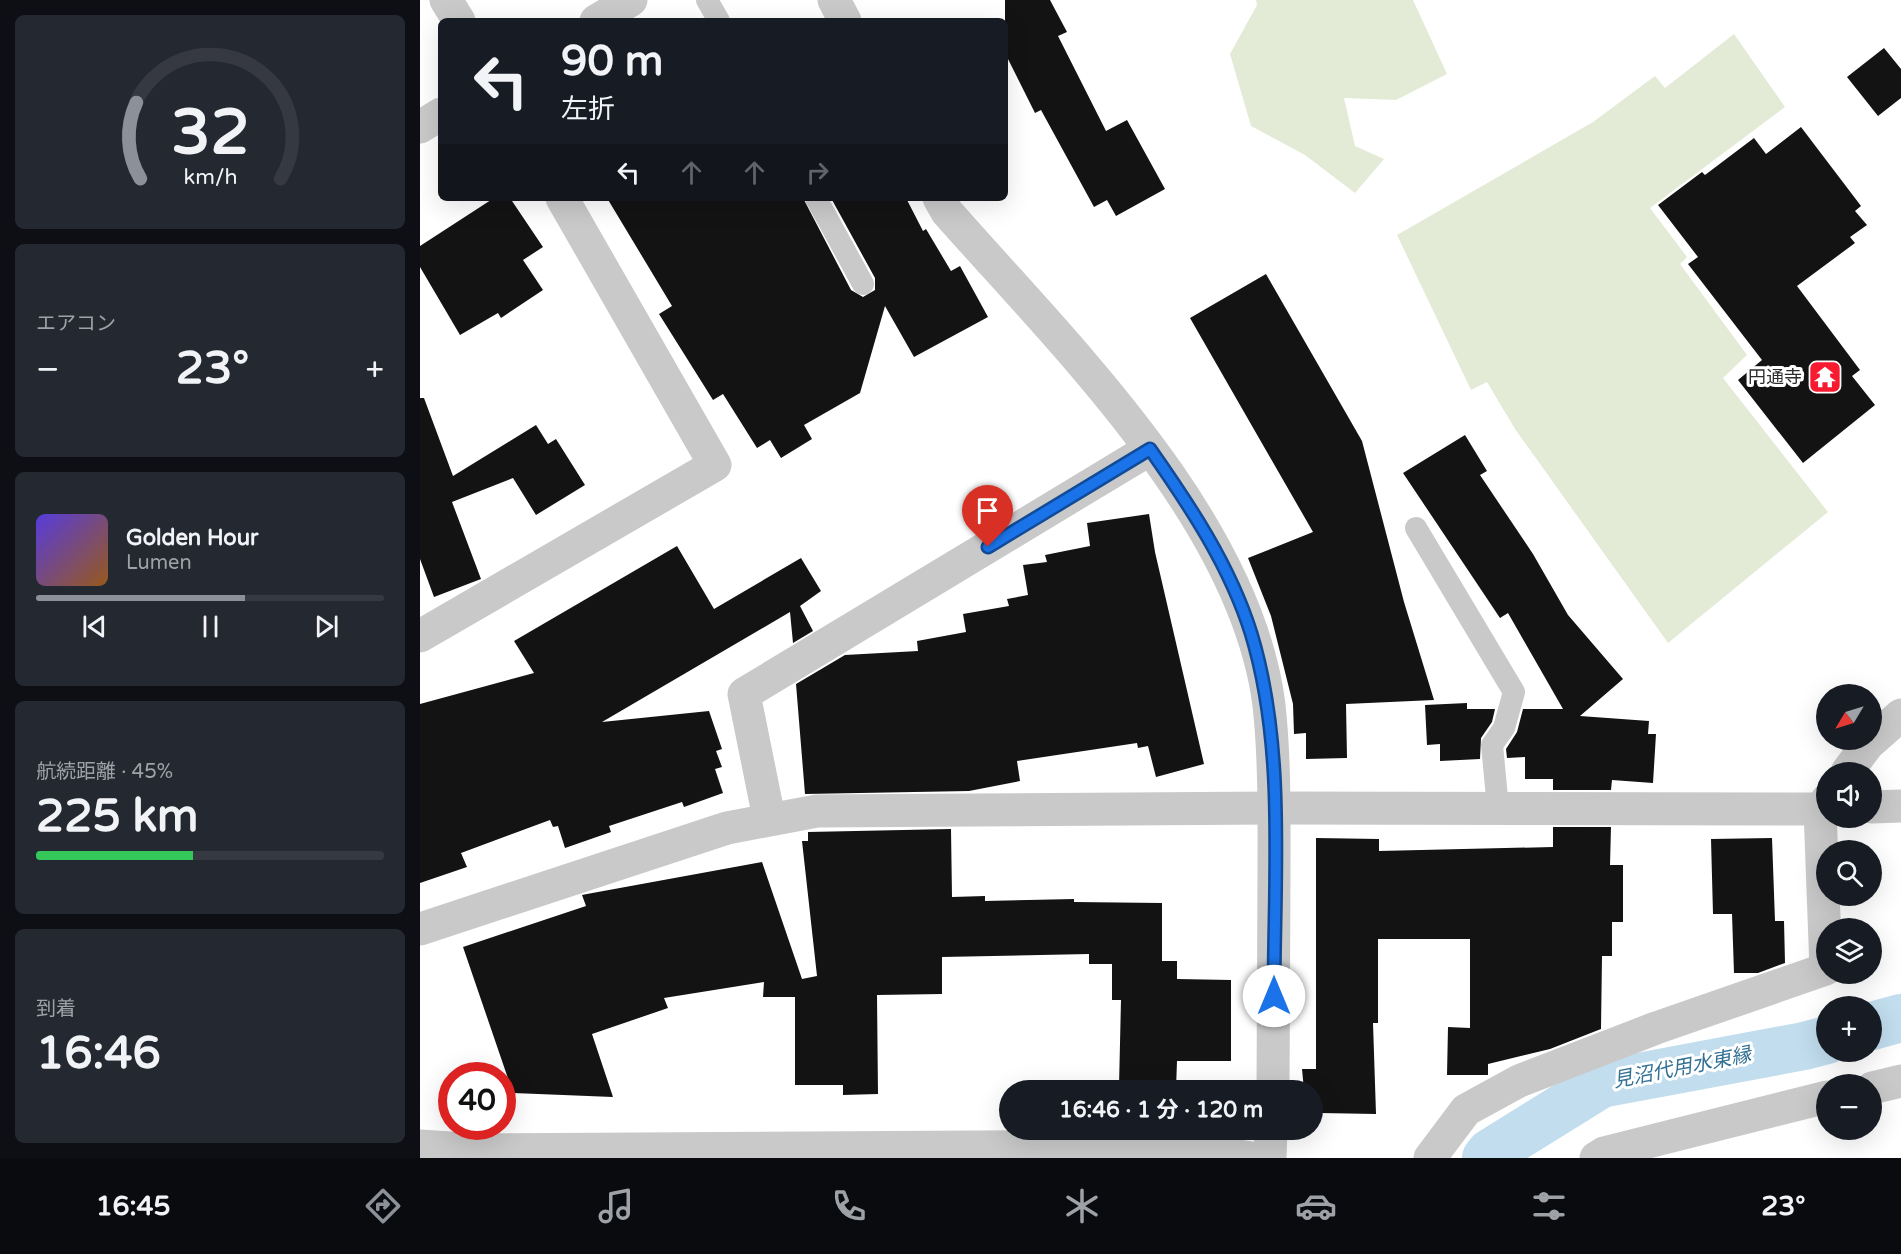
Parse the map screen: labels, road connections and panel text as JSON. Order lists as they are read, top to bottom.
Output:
{
  "water": ["見沼代用水東縁"],
  "places": {
    "temple": ["円通寺"]
  },
  "north": "bottom left",
  "page": {
    "turn": ["90 m", "左折"],
    "tile": [
      "エアコン",
      ["航続距離 · 45%", "225 km"],
      ["到着", "16:46"]
    ],
    "heat": ["−", "23°", "+"],
    "song": ["Golden Hour", "Lumen"],
    "map_buttons": ["+", "−"],
    "limit": "40",
    "trip": "16:46 · 1 分 · 120 m",
    "tabs": ["16:45", "23°"],
    "gauge": ["32", "km/h"]
  }
}
